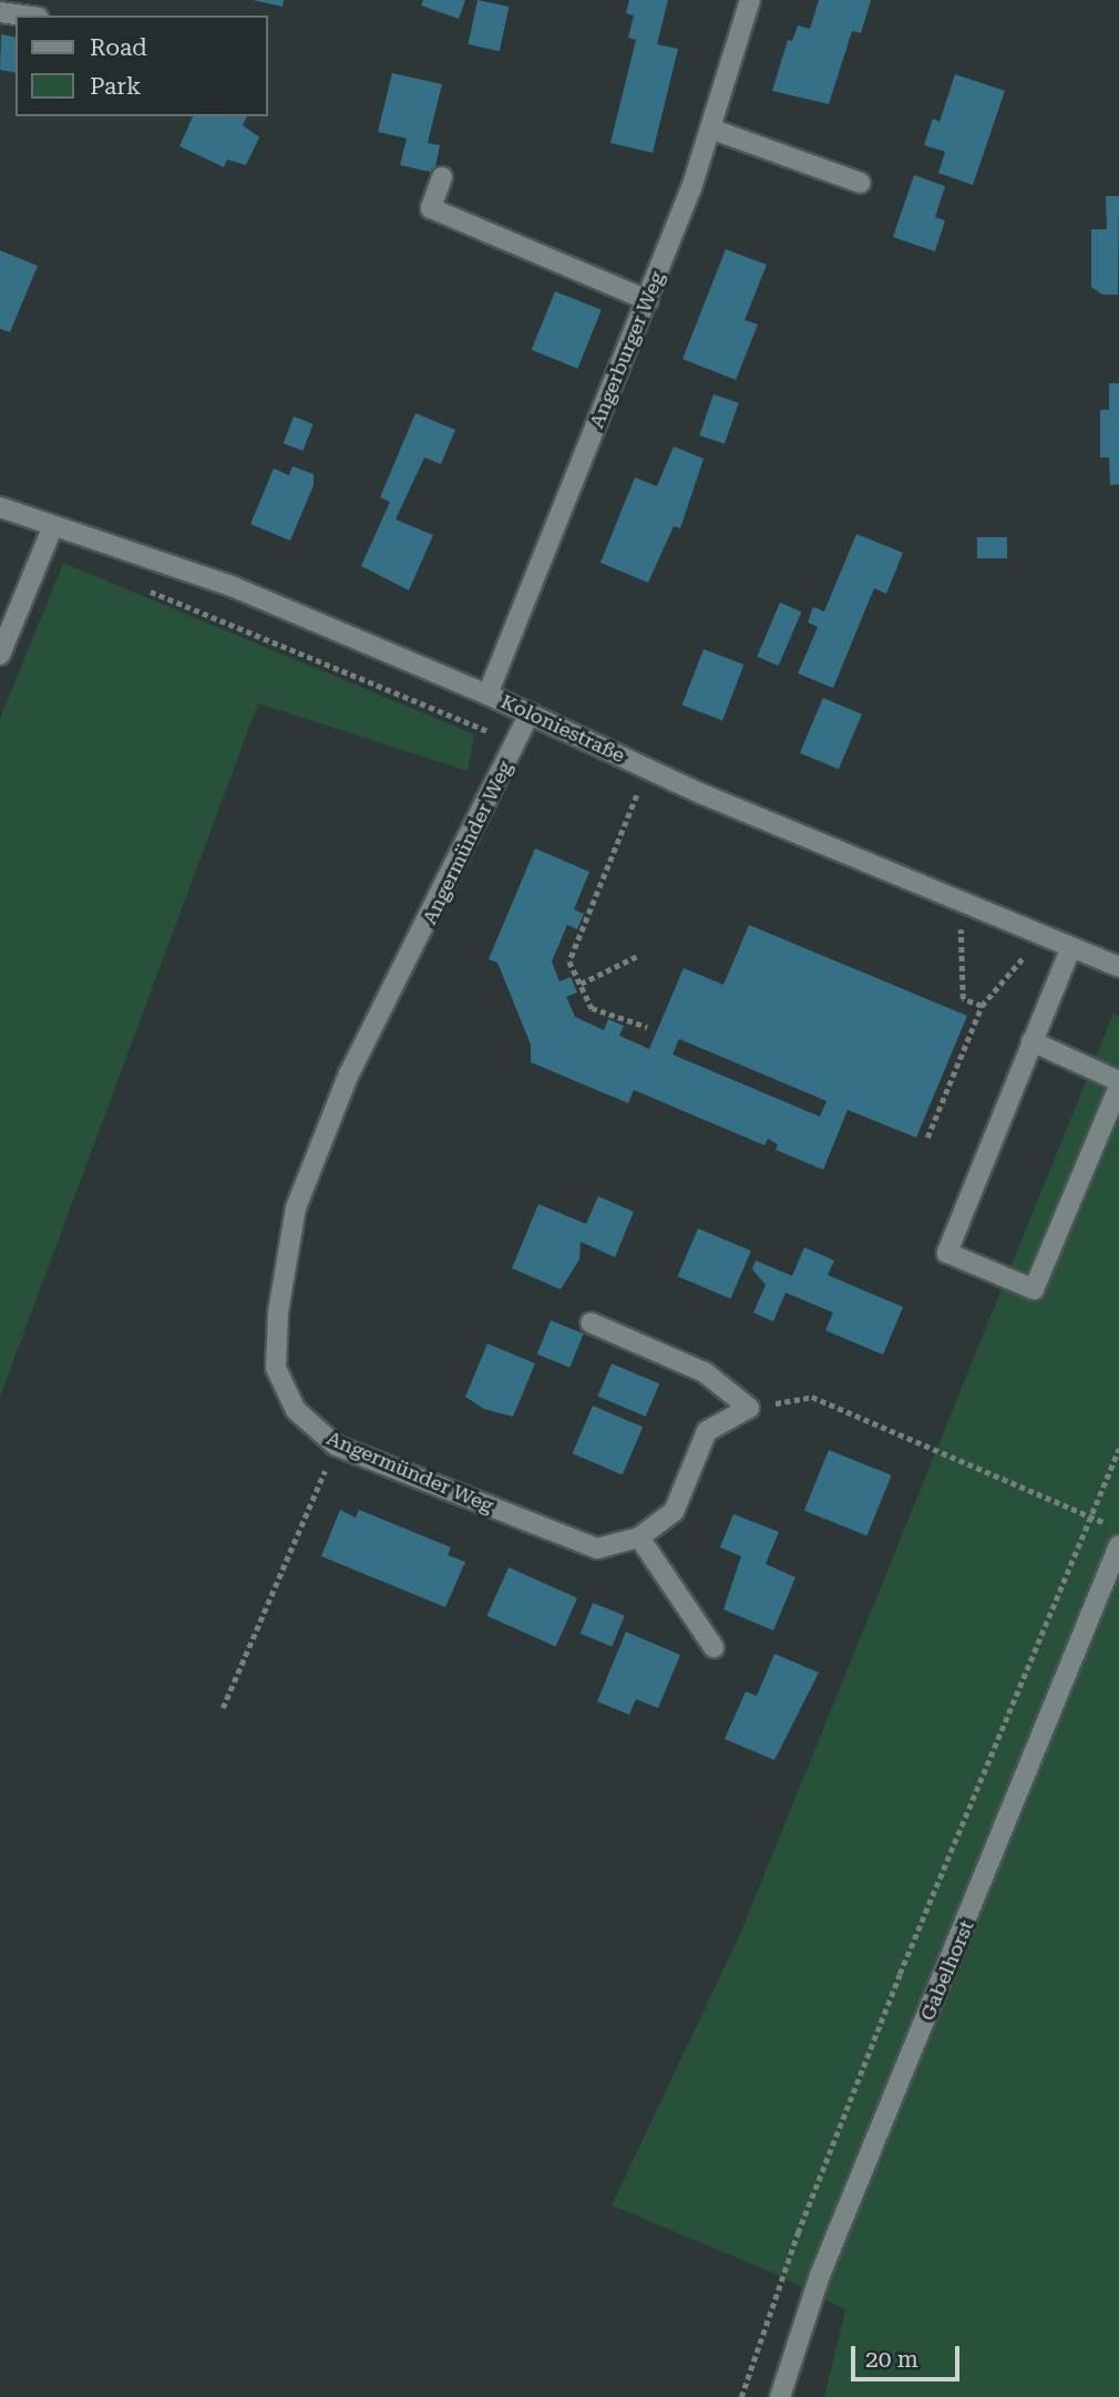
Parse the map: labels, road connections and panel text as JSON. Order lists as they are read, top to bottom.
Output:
{
  "streets": {
    "street": [
      "Angerburger Weg",
      "Koloniestraße",
      "Angermünder Weg",
      "Gabelhorst"
    ]
  },
  "crossings": [
    ["Angerburger Weg", "Koloniestraße"],
    ["Koloniestraße", "Angermünder Weg"]
  ],
  "legend": ["Road", "Park"],
  "scale_bar": "20 m"
}
